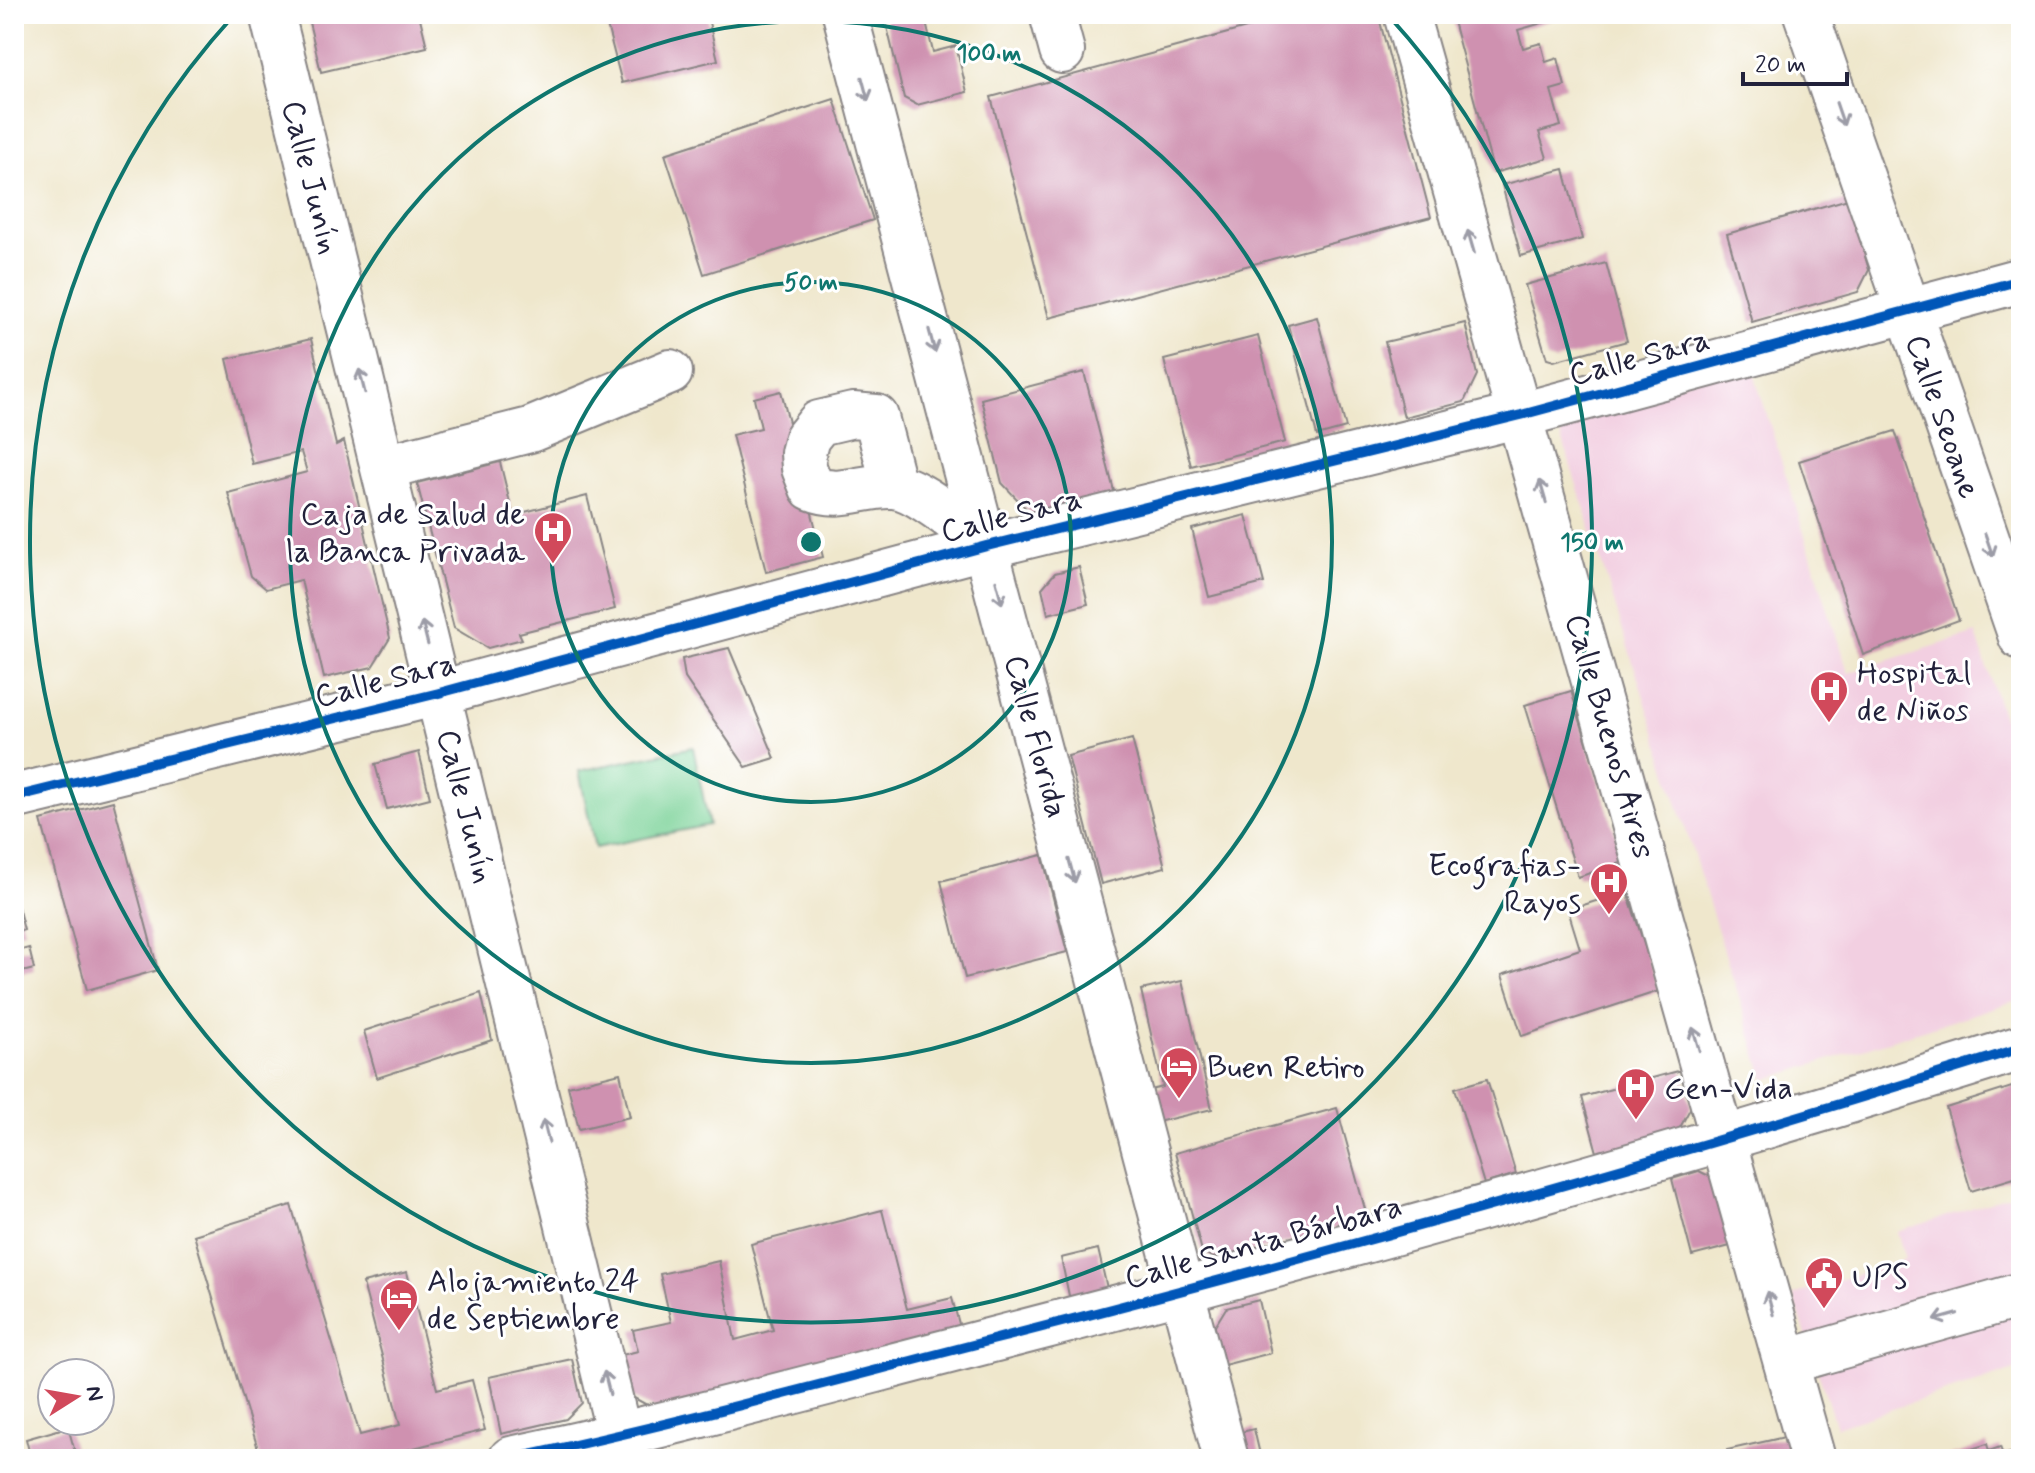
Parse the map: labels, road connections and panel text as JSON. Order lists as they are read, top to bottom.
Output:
{
  "streets": {
    "street": [
      "Calle Junín",
      "Calle Sara",
      "Calle Seoane",
      "Calle Florida",
      "Calle Buenos Aires",
      "Calle Santa Bárbara"
    ]
  },
  "crossings": [
    ["Calle Junín", "Calle Sara"],
    ["Calle Junín", "Calle Santa Bárbara"],
    ["Calle Sara", "Calle Seoane"],
    ["Calle Sara", "Calle Florida"],
    ["Calle Sara", "Calle Buenos Aires"],
    ["Calle Florida", "Calle Santa Bárbara"],
    ["Calle Buenos Aires", "Calle Santa Bárbara"]
  ],
  "one_way": [
    "Calle Junín",
    "Calle Seoane",
    "Calle Florida",
    "Calle Buenos Aires"
  ],
  "places": {
    "hospital": [
      "Caja de Salud de la Banca Privada",
      "Hospital de Niños",
      "Ecografias- Rayos",
      "Gen-Vida"
    ],
    "hotel": ["Buen Retiro", "Alojamiento 24 de Septiembre"],
    "public building": ["UPS"]
  },
  "scale_bar": "20 m",
  "north": "right",
  "rings": ["100 m", "50 m", "150 m"]
}
